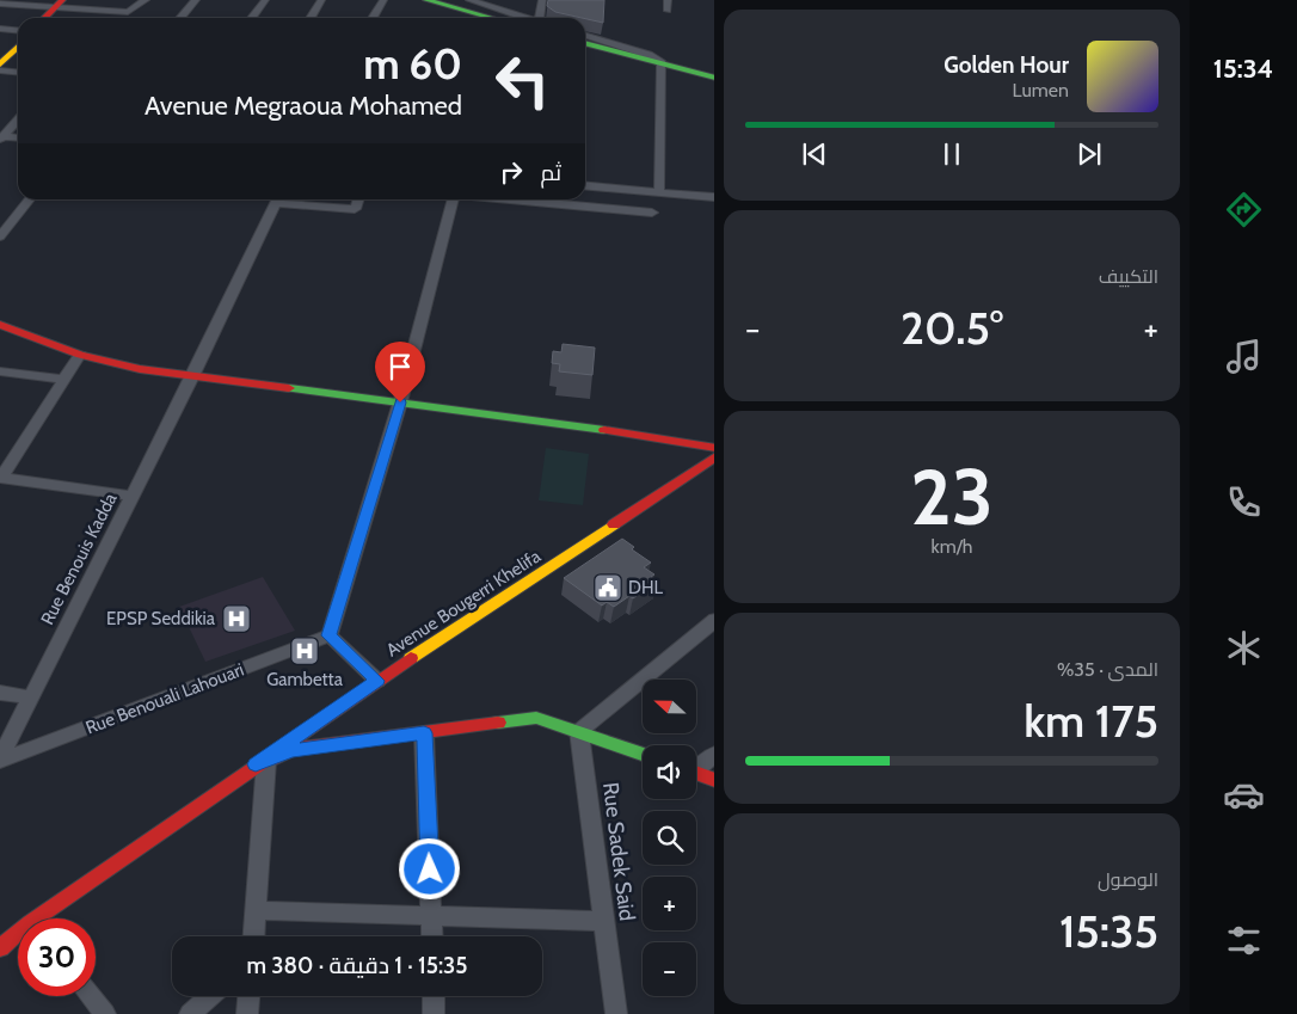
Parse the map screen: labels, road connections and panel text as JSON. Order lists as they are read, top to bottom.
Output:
{
  "streets": {
    "main road": ["Avenue Bougerri Khelifa"],
    "street": ["Rue Benouis Kadda", "Rue Benouali Lahouari", "Rue Sadek Said"]
  },
  "crossings": [
    ["Rue Benouis Kadda", "Rue Benouali Lahouari"]
  ],
  "places": {
    "public building": ["DHL"],
    "hospital": ["EPSP Seddikia", "Gambetta"]
  },
  "north": "left",
  "page": {
    "tabs": "15:34",
    "turn": ["60 m", "Avenue Megraoua Mohamed"],
    "song": ["Golden Hour", "Lumen"],
    "then": "ثم",
    "tile": [
      "التكييف",
      ["23", "km/h"],
      ["المدى · 35%", "175 km"],
      ["الوصول", "15:35"]
    ],
    "heat": ["−", "20.5°", "+"],
    "map_buttons": ["+", "−"],
    "limit": "30",
    "trip": "15:35 · 1 دقيقة · 380 m"
  }
}
